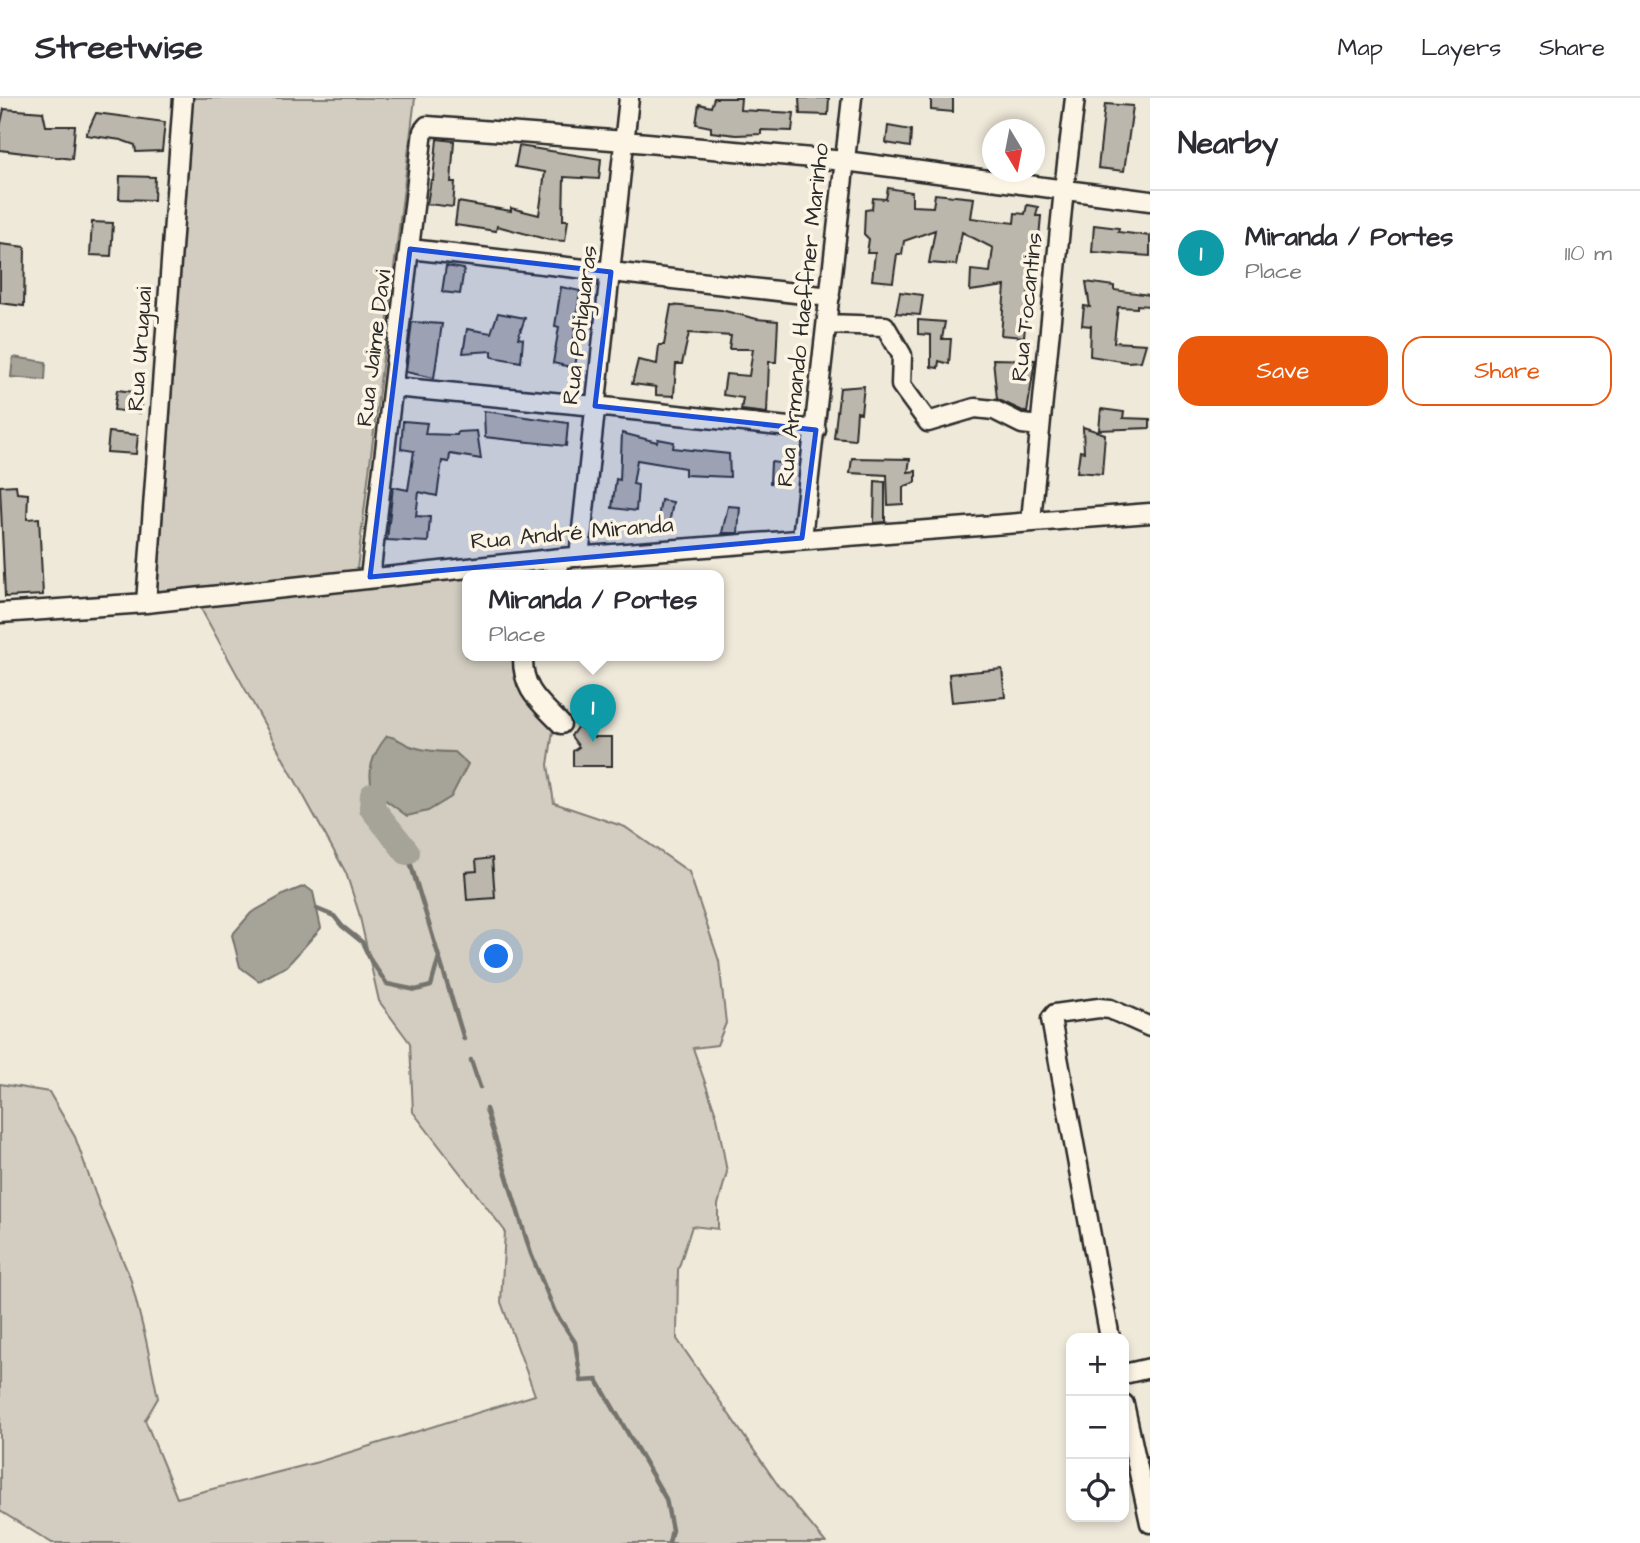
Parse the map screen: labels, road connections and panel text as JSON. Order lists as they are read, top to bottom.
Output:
{
  "streets": {
    "street": [
      "Rua Tocantins",
      "Rua Armando Haeffner Marinho",
      "Rua Potiguaras",
      "Rua Jaime Davi",
      "Rua Uruguai",
      "Rua André Miranda"
    ]
  },
  "crossings": [
    ["Rua Tocantins", "Rua André Miranda"],
    ["Rua Armando Haeffner Marinho", "Rua André Miranda"],
    ["Rua Potiguaras", "Rua Jaime Davi"],
    ["Rua Potiguaras", "Rua André Miranda"],
    ["Rua Jaime Davi", "Rua André Miranda"],
    ["Rua Uruguai", "Rua André Miranda"]
  ],
  "north": "bottom",
  "page": {
    "header": "Streetwise",
    "nav": ["Map", "Layers", "Share"],
    "heading": "Nearby",
    "list": [
      {
        "mark": "1",
        "name": "Miranda / Portes",
        "note": "Place",
        "value": "110 m"
      }
    ],
    "buttons": ["Save", "Share"],
    "popup": ["Miranda / Portes", "Place"],
    "pins": "1",
    "map_buttons": ["+", "−"]
  }
}
